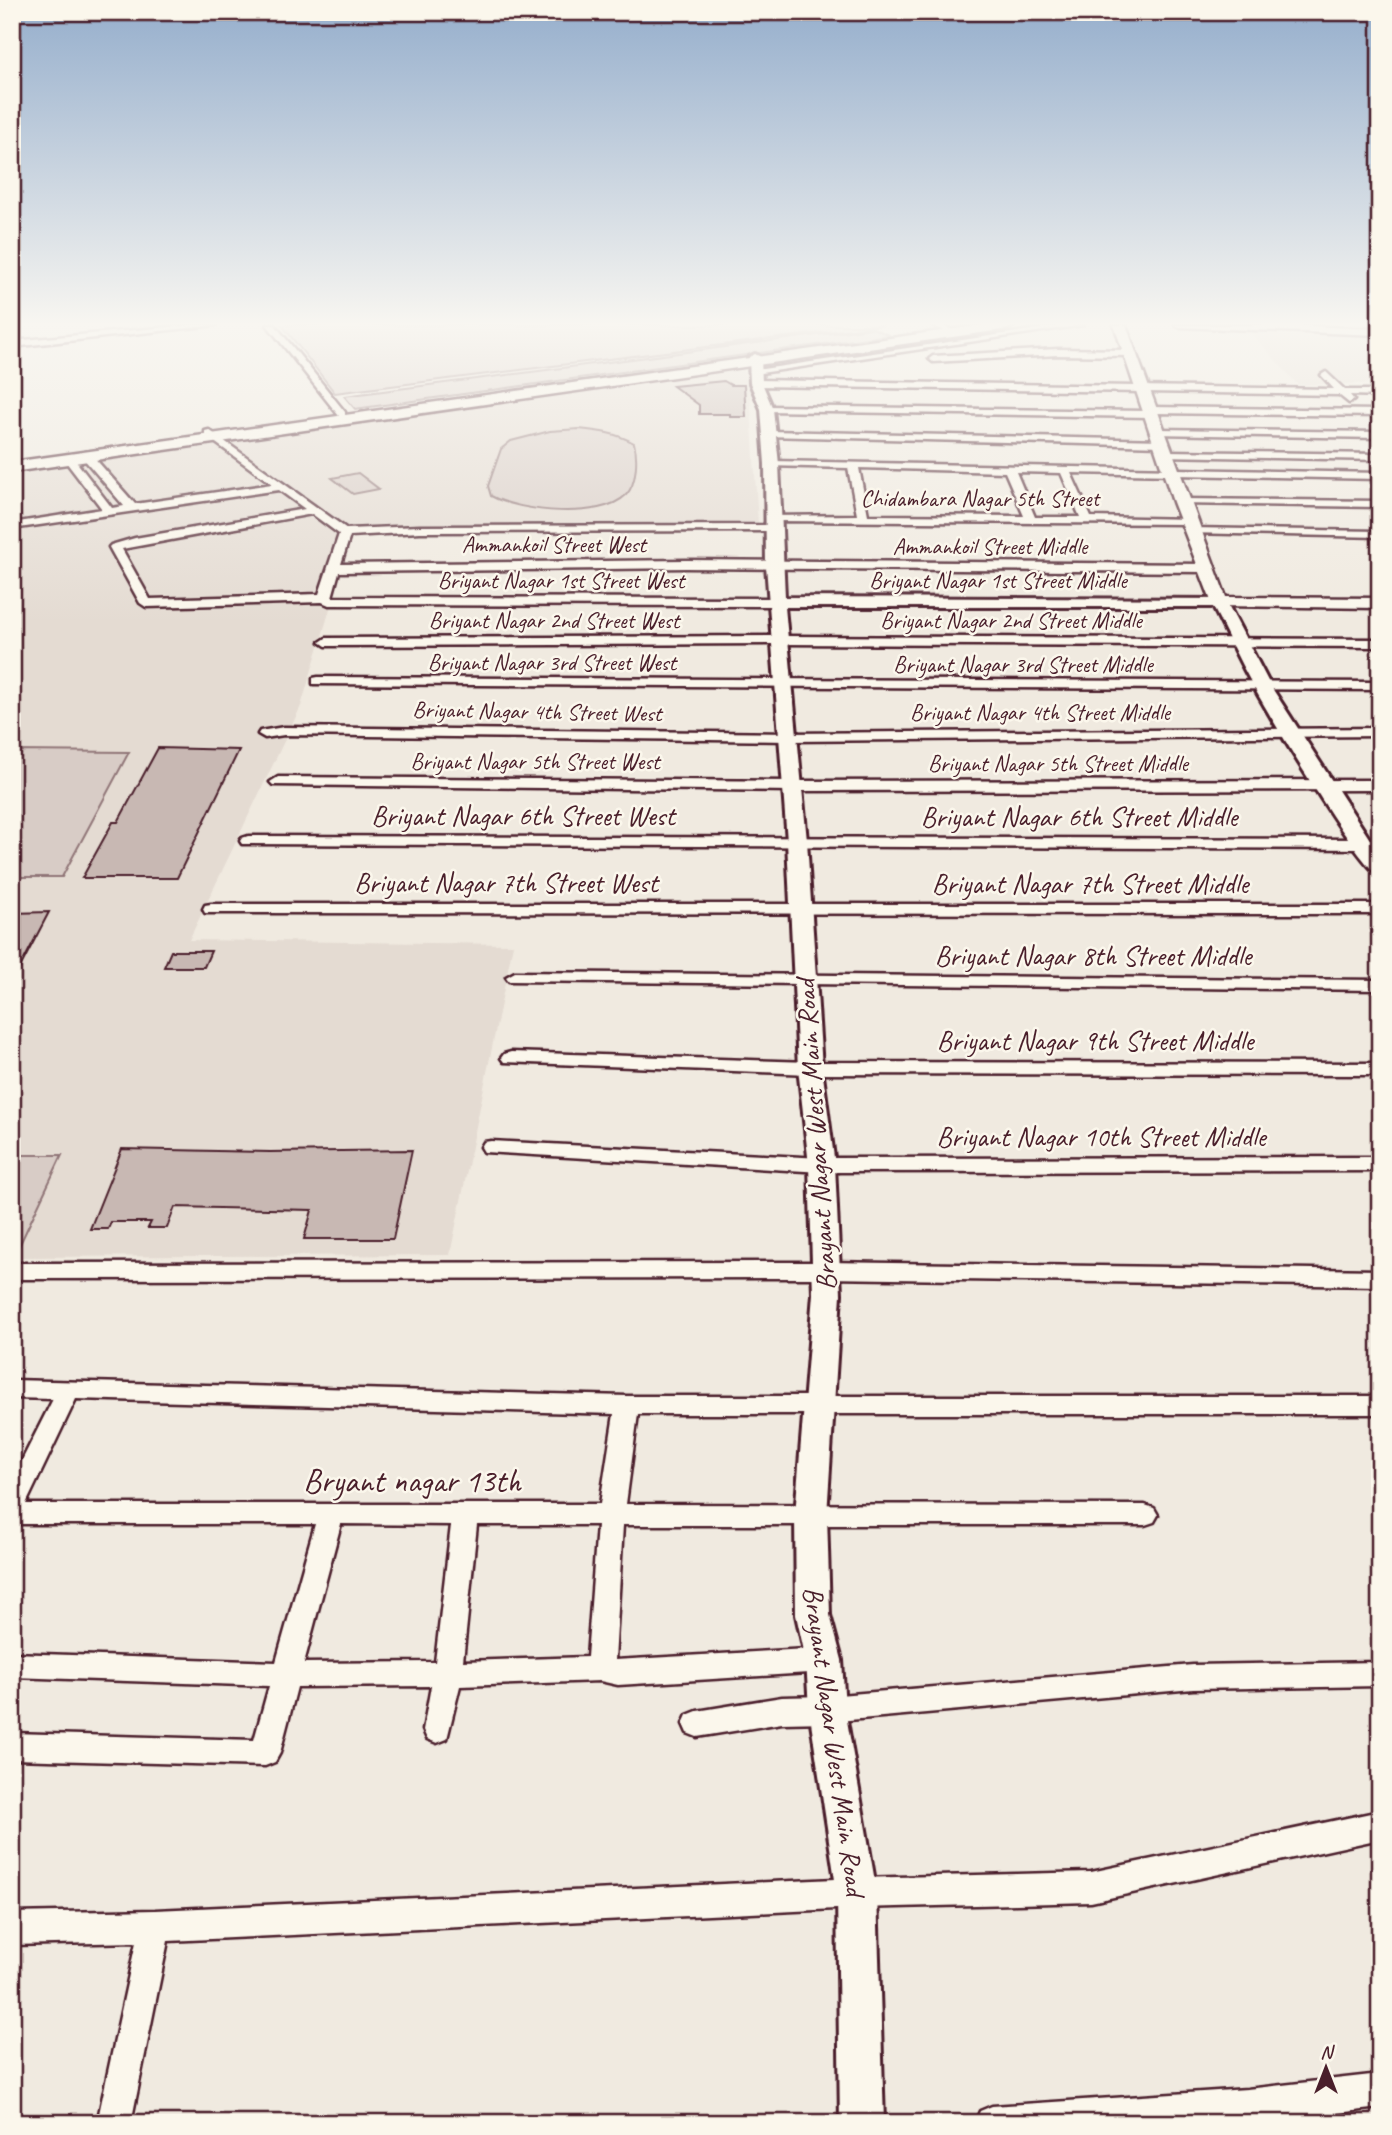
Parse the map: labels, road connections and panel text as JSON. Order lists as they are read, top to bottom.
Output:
{
  "streets": {
    "street": [
      "Chidambara Nagar 5th Street",
      "Ammankoil Street West",
      "Ammankoil Street Middle",
      "Briyant Nagar 1st Street West",
      "Briyant Nagar 1st Street Middle",
      "Briyant Nagar 2nd Street West",
      "Briyant Nagar 2nd Street Middle",
      "Briyant Nagar 3rd Street West",
      "Briyant Nagar 3rd Street Middle",
      "Briyant Nagar 4th Street West",
      "Briyant Nagar 4th Street Middle",
      "Briyant Nagar 5th Street West",
      "Briyant Nagar 5th Street Middle",
      "Briyant Nagar 6th Street West",
      "Briyant Nagar 6th Street Middle",
      "Briyant Nagar 7th Street West",
      "Briyant Nagar 7th Street Middle",
      "Briyant Nagar 8th Street Middle",
      "Briyant Nagar 9th Street Middle",
      "Brayant Nagar West Main Road",
      "Briyant Nagar 10th Street Middle",
      "Bryant nagar 13th"
    ]
  },
  "crossings": [
    ["Chidambara Nagar 5th Street", "Brayant Nagar West Main Road"],
    ["Ammankoil Street West", "Ammankoil Street Middle"],
    ["Ammankoil Street West", "Brayant Nagar West Main Road"],
    ["Ammankoil Street Middle", "Brayant Nagar West Main Road"],
    ["Briyant Nagar 1st Street West", "Briyant Nagar 1st Street Middle"],
    ["Briyant Nagar 1st Street West", "Brayant Nagar West Main Road"],
    ["Briyant Nagar 1st Street Middle", "Brayant Nagar West Main Road"],
    ["Briyant Nagar 2nd Street West", "Briyant Nagar 2nd Street Middle"],
    ["Briyant Nagar 2nd Street West", "Brayant Nagar West Main Road"],
    ["Briyant Nagar 2nd Street Middle", "Brayant Nagar West Main Road"],
    ["Briyant Nagar 3rd Street West", "Briyant Nagar 3rd Street Middle"],
    ["Briyant Nagar 3rd Street West", "Brayant Nagar West Main Road"],
    ["Briyant Nagar 3rd Street Middle", "Brayant Nagar West Main Road"],
    ["Briyant Nagar 4th Street West", "Briyant Nagar 4th Street Middle"],
    ["Briyant Nagar 4th Street West", "Brayant Nagar West Main Road"],
    ["Briyant Nagar 4th Street Middle", "Brayant Nagar West Main Road"],
    ["Briyant Nagar 5th Street West", "Briyant Nagar 5th Street Middle"],
    ["Briyant Nagar 5th Street West", "Brayant Nagar West Main Road"],
    ["Briyant Nagar 5th Street Middle", "Brayant Nagar West Main Road"],
    ["Briyant Nagar 6th Street West", "Briyant Nagar 6th Street Middle"],
    ["Briyant Nagar 6th Street West", "Brayant Nagar West Main Road"],
    ["Briyant Nagar 6th Street Middle", "Brayant Nagar West Main Road"],
    ["Briyant Nagar 7th Street West", "Briyant Nagar 7th Street Middle"],
    ["Briyant Nagar 7th Street West", "Brayant Nagar West Main Road"],
    ["Briyant Nagar 7th Street Middle", "Brayant Nagar West Main Road"],
    ["Briyant Nagar 8th Street Middle", "Brayant Nagar West Main Road"],
    ["Briyant Nagar 9th Street Middle", "Brayant Nagar West Main Road"],
    ["Brayant Nagar West Main Road", "Briyant Nagar 10th Street Middle"],
    ["Brayant Nagar West Main Road", "Bryant nagar 13th"]
  ],
  "north": "top"
}
